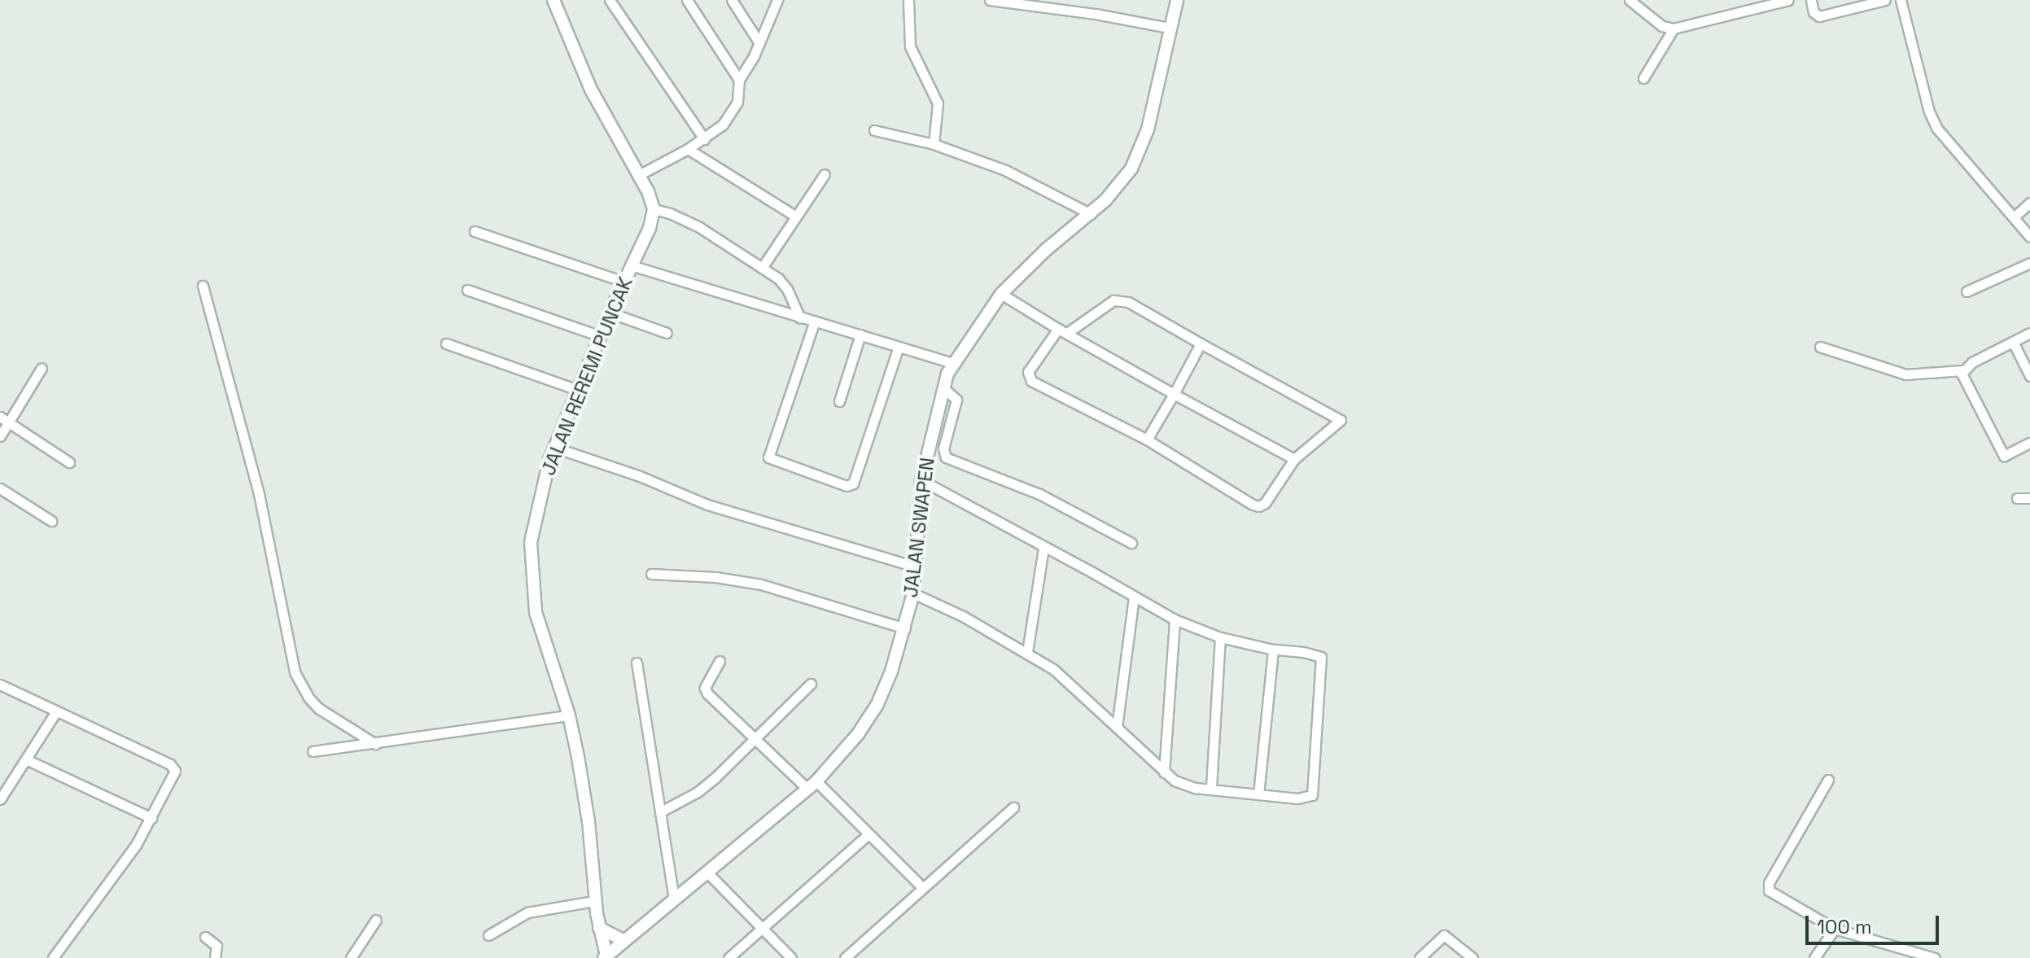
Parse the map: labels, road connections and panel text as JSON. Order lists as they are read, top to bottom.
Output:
{
  "streets": {
    "main road": ["JALAN REREMI PUNCAK", "JALAN SWAPEN"]
  },
  "crossings": [
    ["JALAN REREMI PUNCAK", "JALAN SWAPEN"]
  ],
  "scale_bar": "100 m"
}
